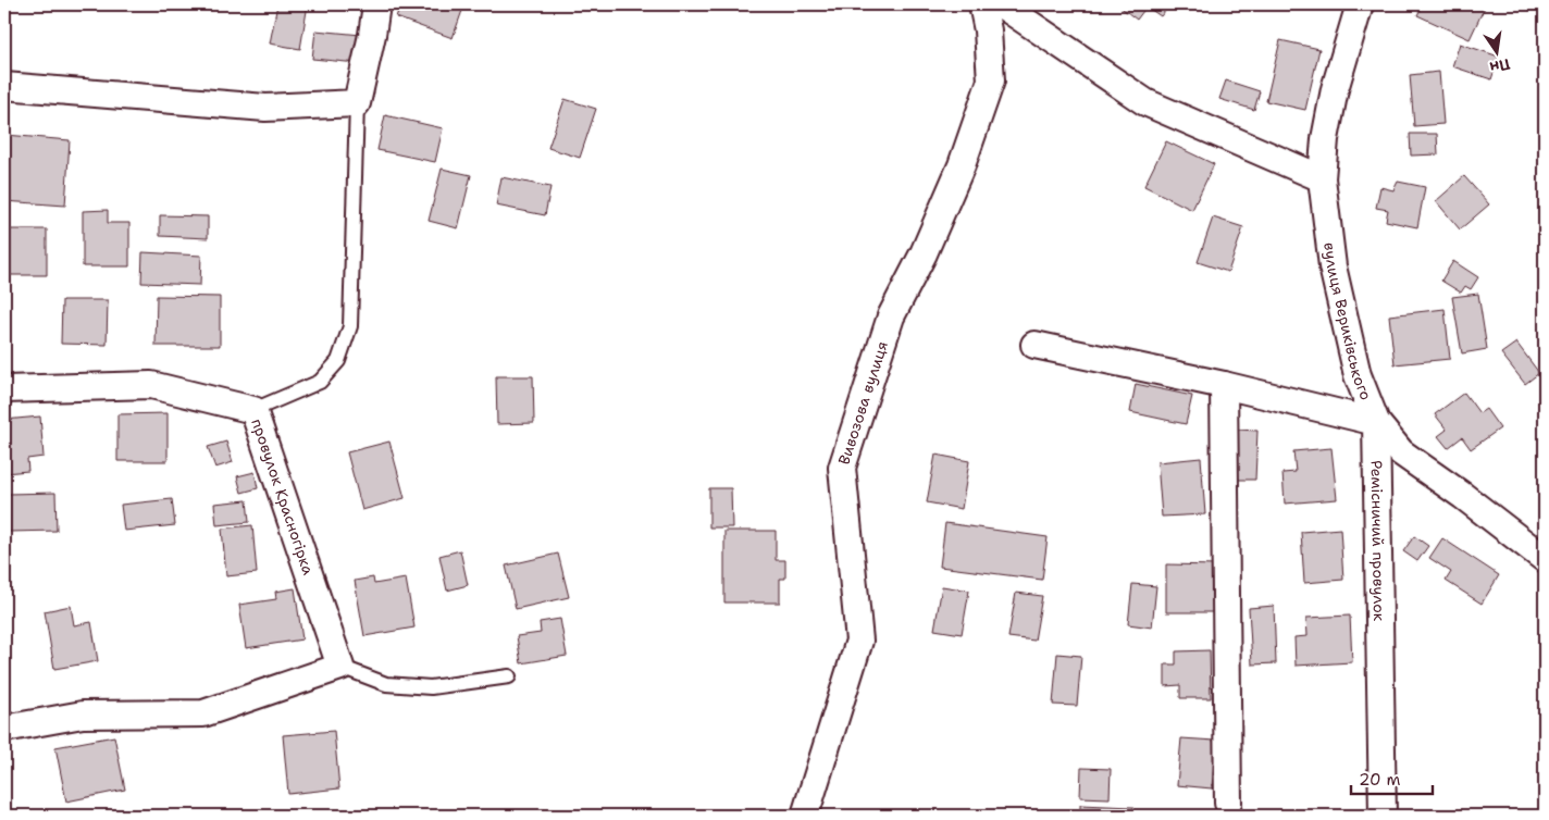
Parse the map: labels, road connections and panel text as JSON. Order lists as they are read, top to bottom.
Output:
{
  "streets": {
    "street": [
      "вулиця Вериківського",
      "Вивозова вулиця",
      "провулок Красногірка",
      "Ремісничий провулок"
    ]
  },
  "crossings": [
    ["вулиця Вериківського", "Ремісничий провулок"]
  ],
  "scale_bar": "20 m",
  "north": "bottom"
}
